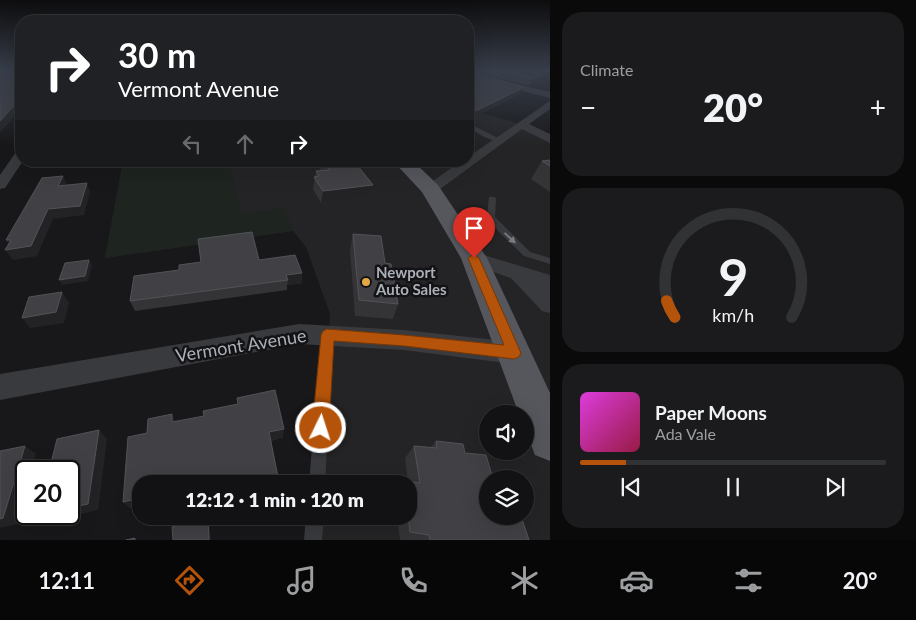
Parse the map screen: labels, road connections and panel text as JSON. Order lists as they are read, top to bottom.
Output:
{
  "streets": {
    "street": ["Vermont Avenue"]
  },
  "places": ["Newport Auto Sales"],
  "page": {
    "tile": "Climate",
    "turn": ["30 m", "Vermont Avenue"],
    "heat": ["−", "20°", "+"],
    "song": ["Paper Moons", "Ada Vale"],
    "limit": "20",
    "trip": "12:12 · 1 min · 120 m",
    "tabs": ["12:11", "20°"],
    "gauge": ["9", "km/h"]
  }
}
